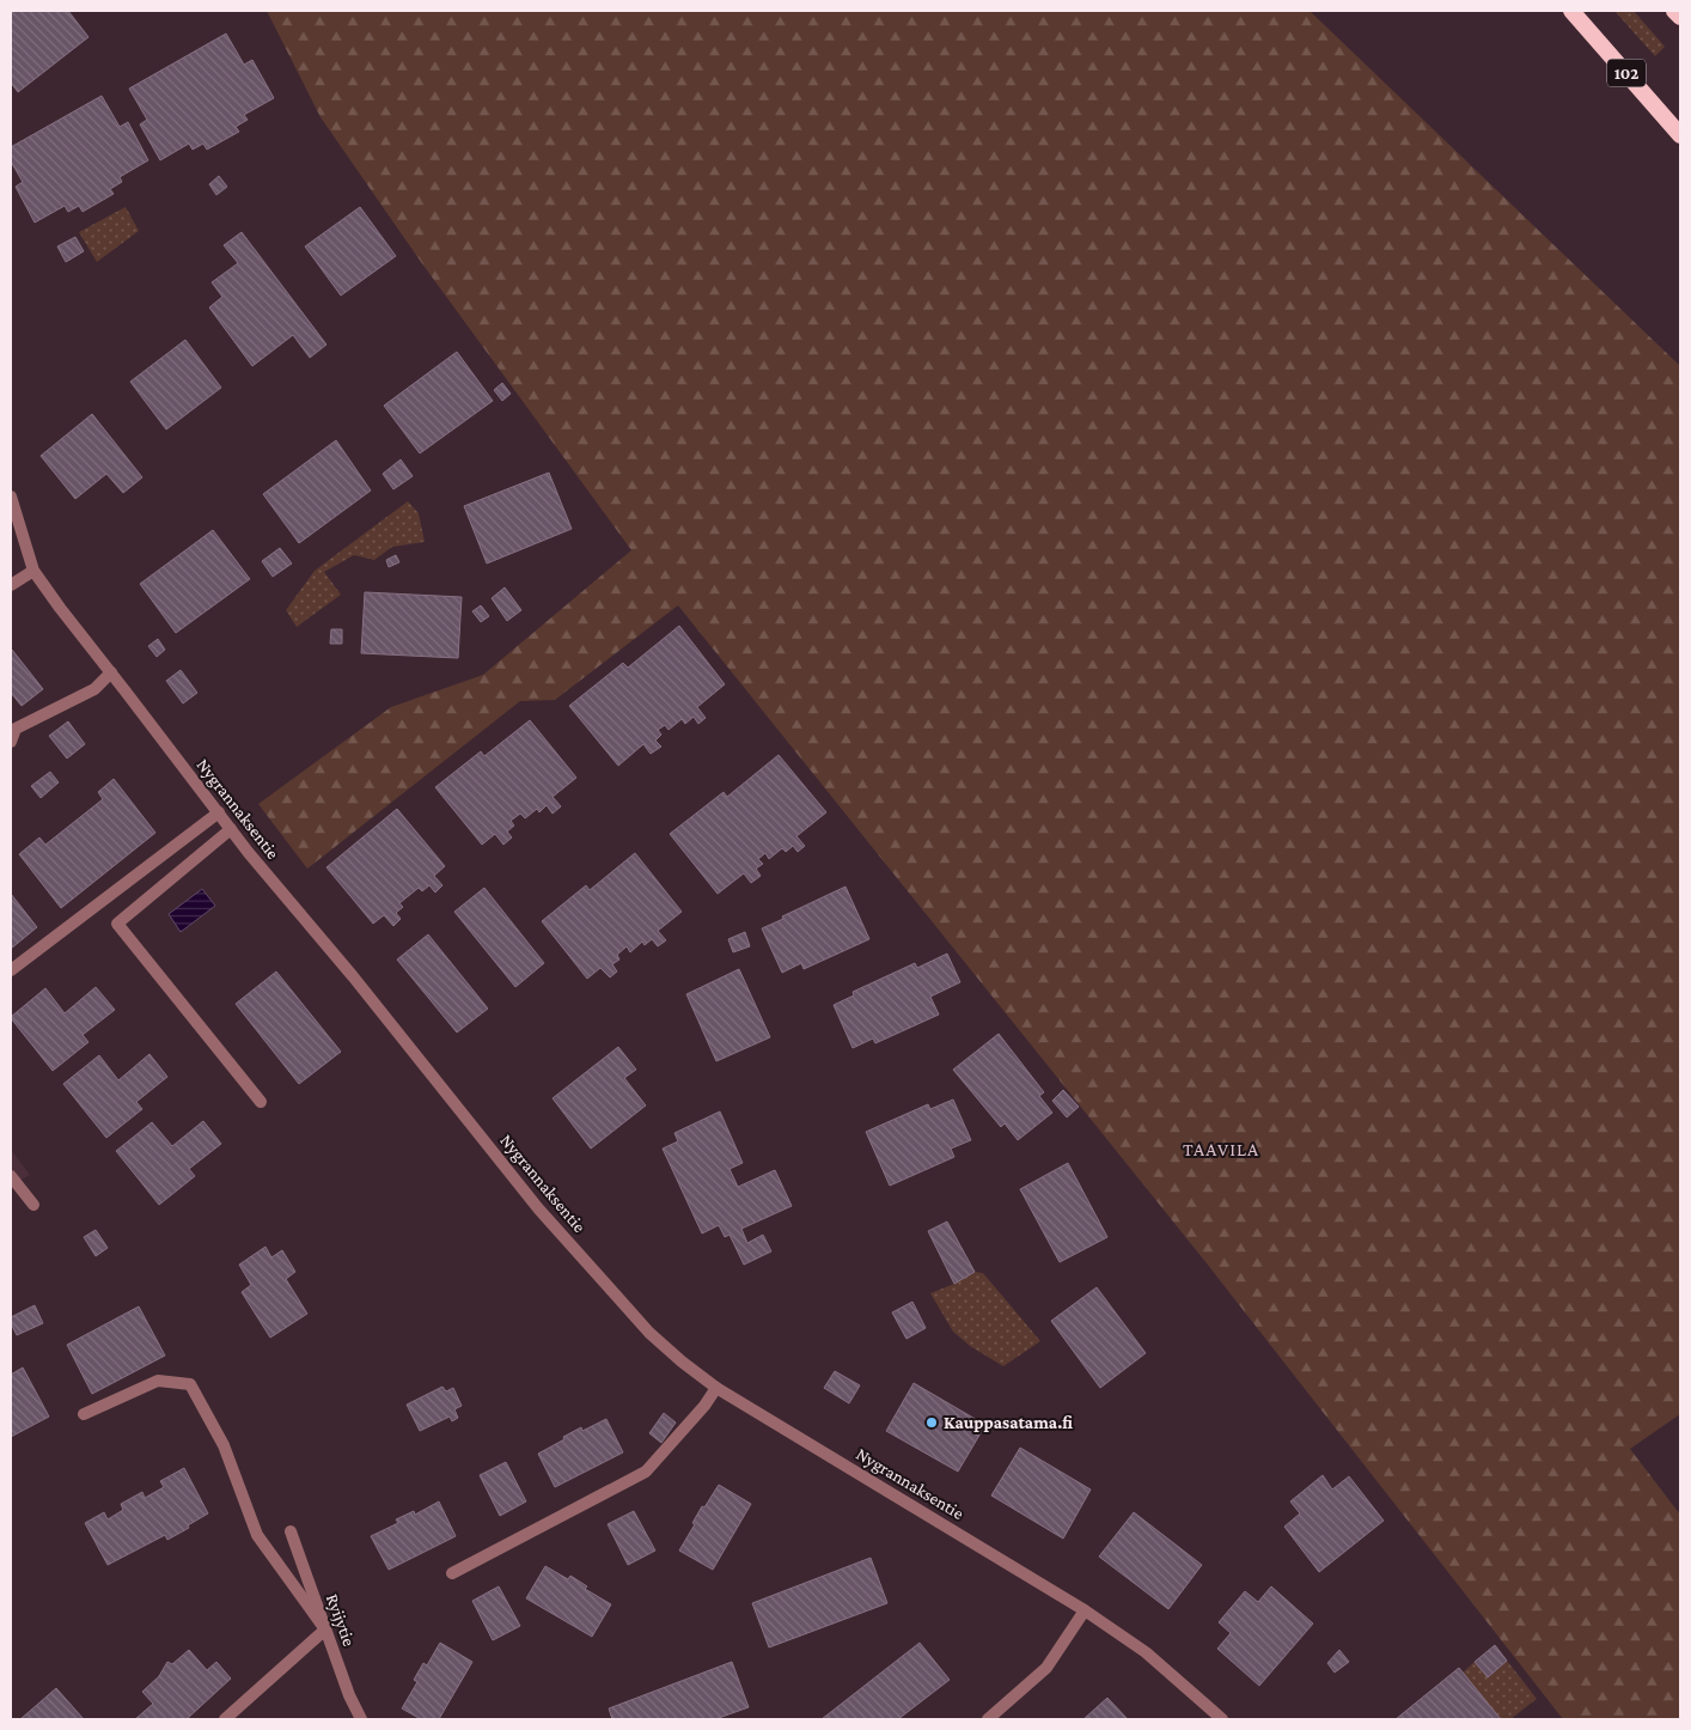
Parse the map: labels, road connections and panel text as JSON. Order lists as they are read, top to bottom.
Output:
{
  "streets": {
    "highway": ["102"],
    "street": ["Nygrannaksentie", "Ryijytie"]
  },
  "districts": ["TAAVILA"],
  "places": ["Kauppasatama.fi"]
}
